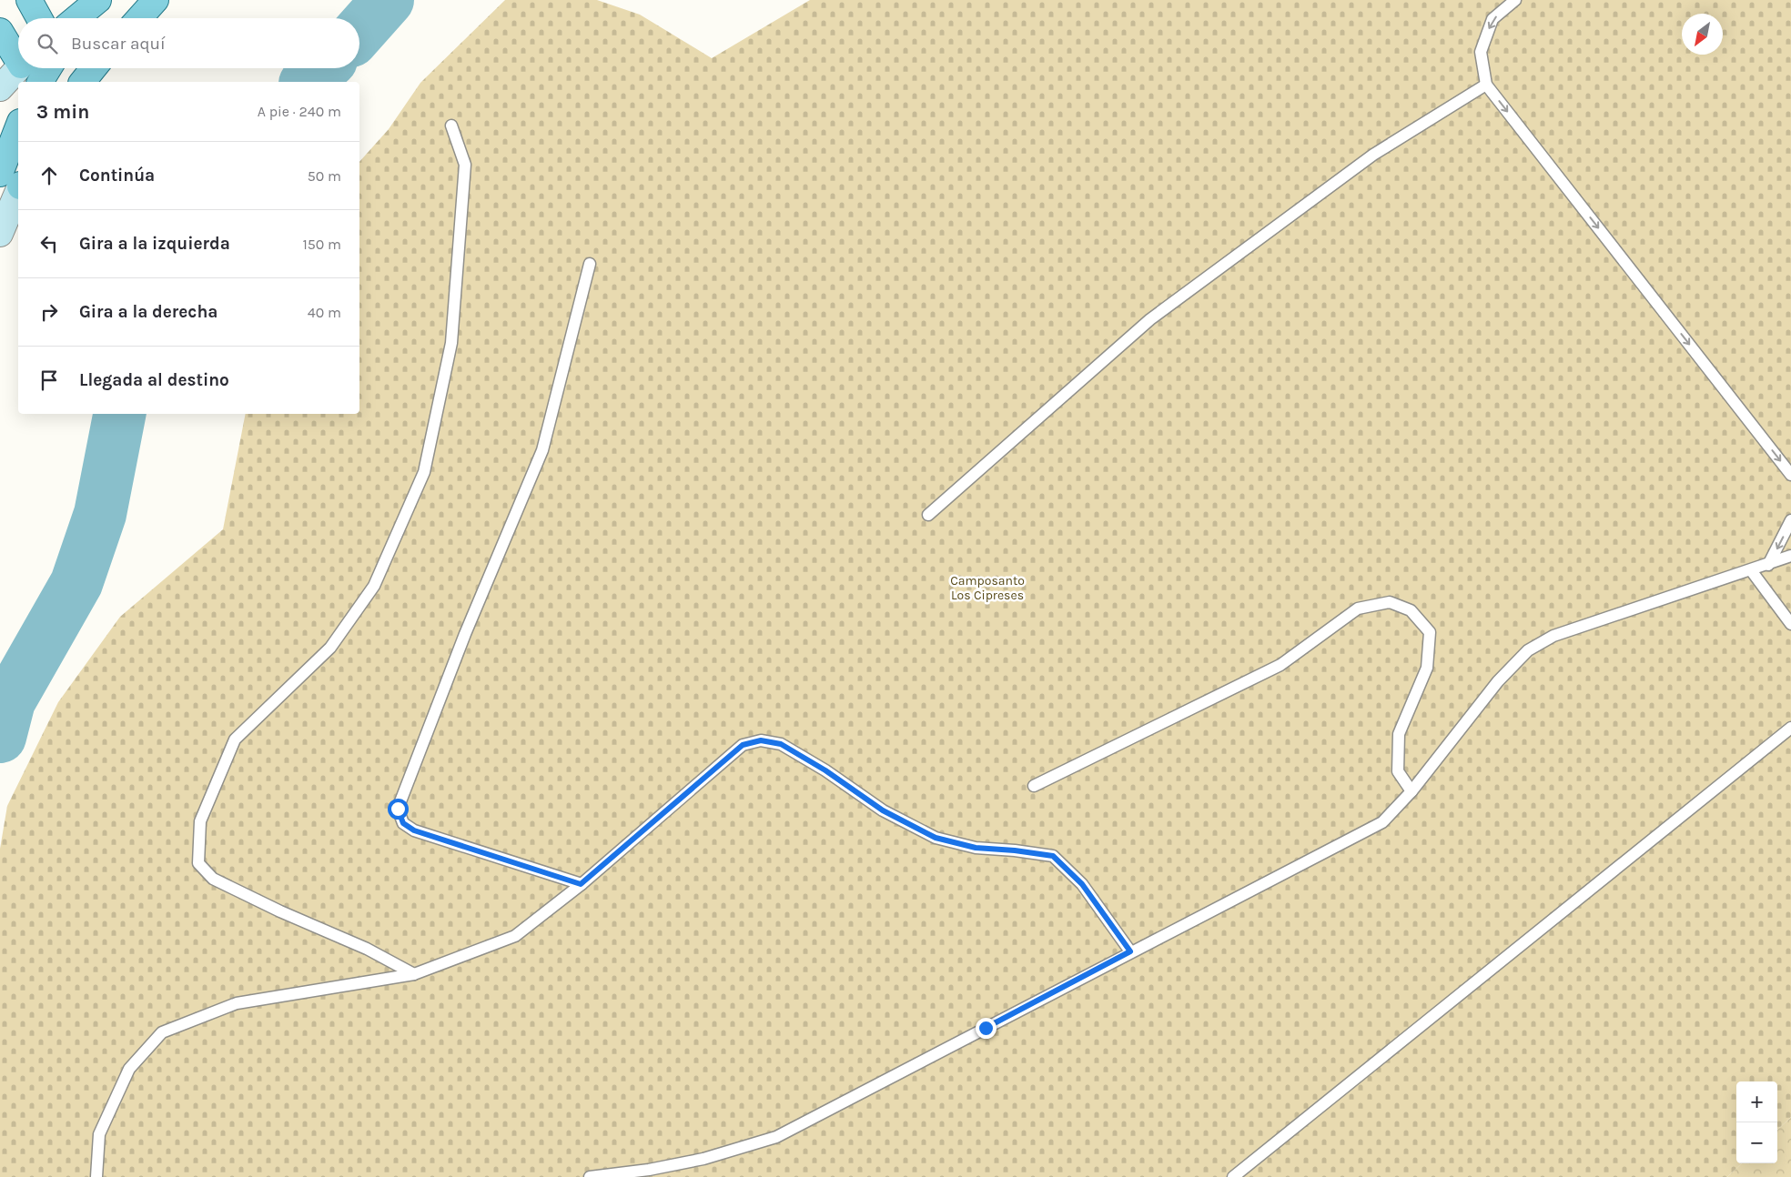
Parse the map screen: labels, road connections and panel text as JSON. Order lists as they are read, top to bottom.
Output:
{
  "parks": ["Camposanto Los Cipreses"],
  "north": "bottom left",
  "page": {
    "search": "Buscar aquí",
    "heading": ["3 min", "A pie · 240 m"],
    "list": [
      ["Continúa", "50 m"],
      ["Gira a la izquierda", "150 m"],
      ["Gira a la derecha", "40 m"],
      "Llegada al destino"
    ],
    "map_buttons": ["+", "−"]
  }
}
